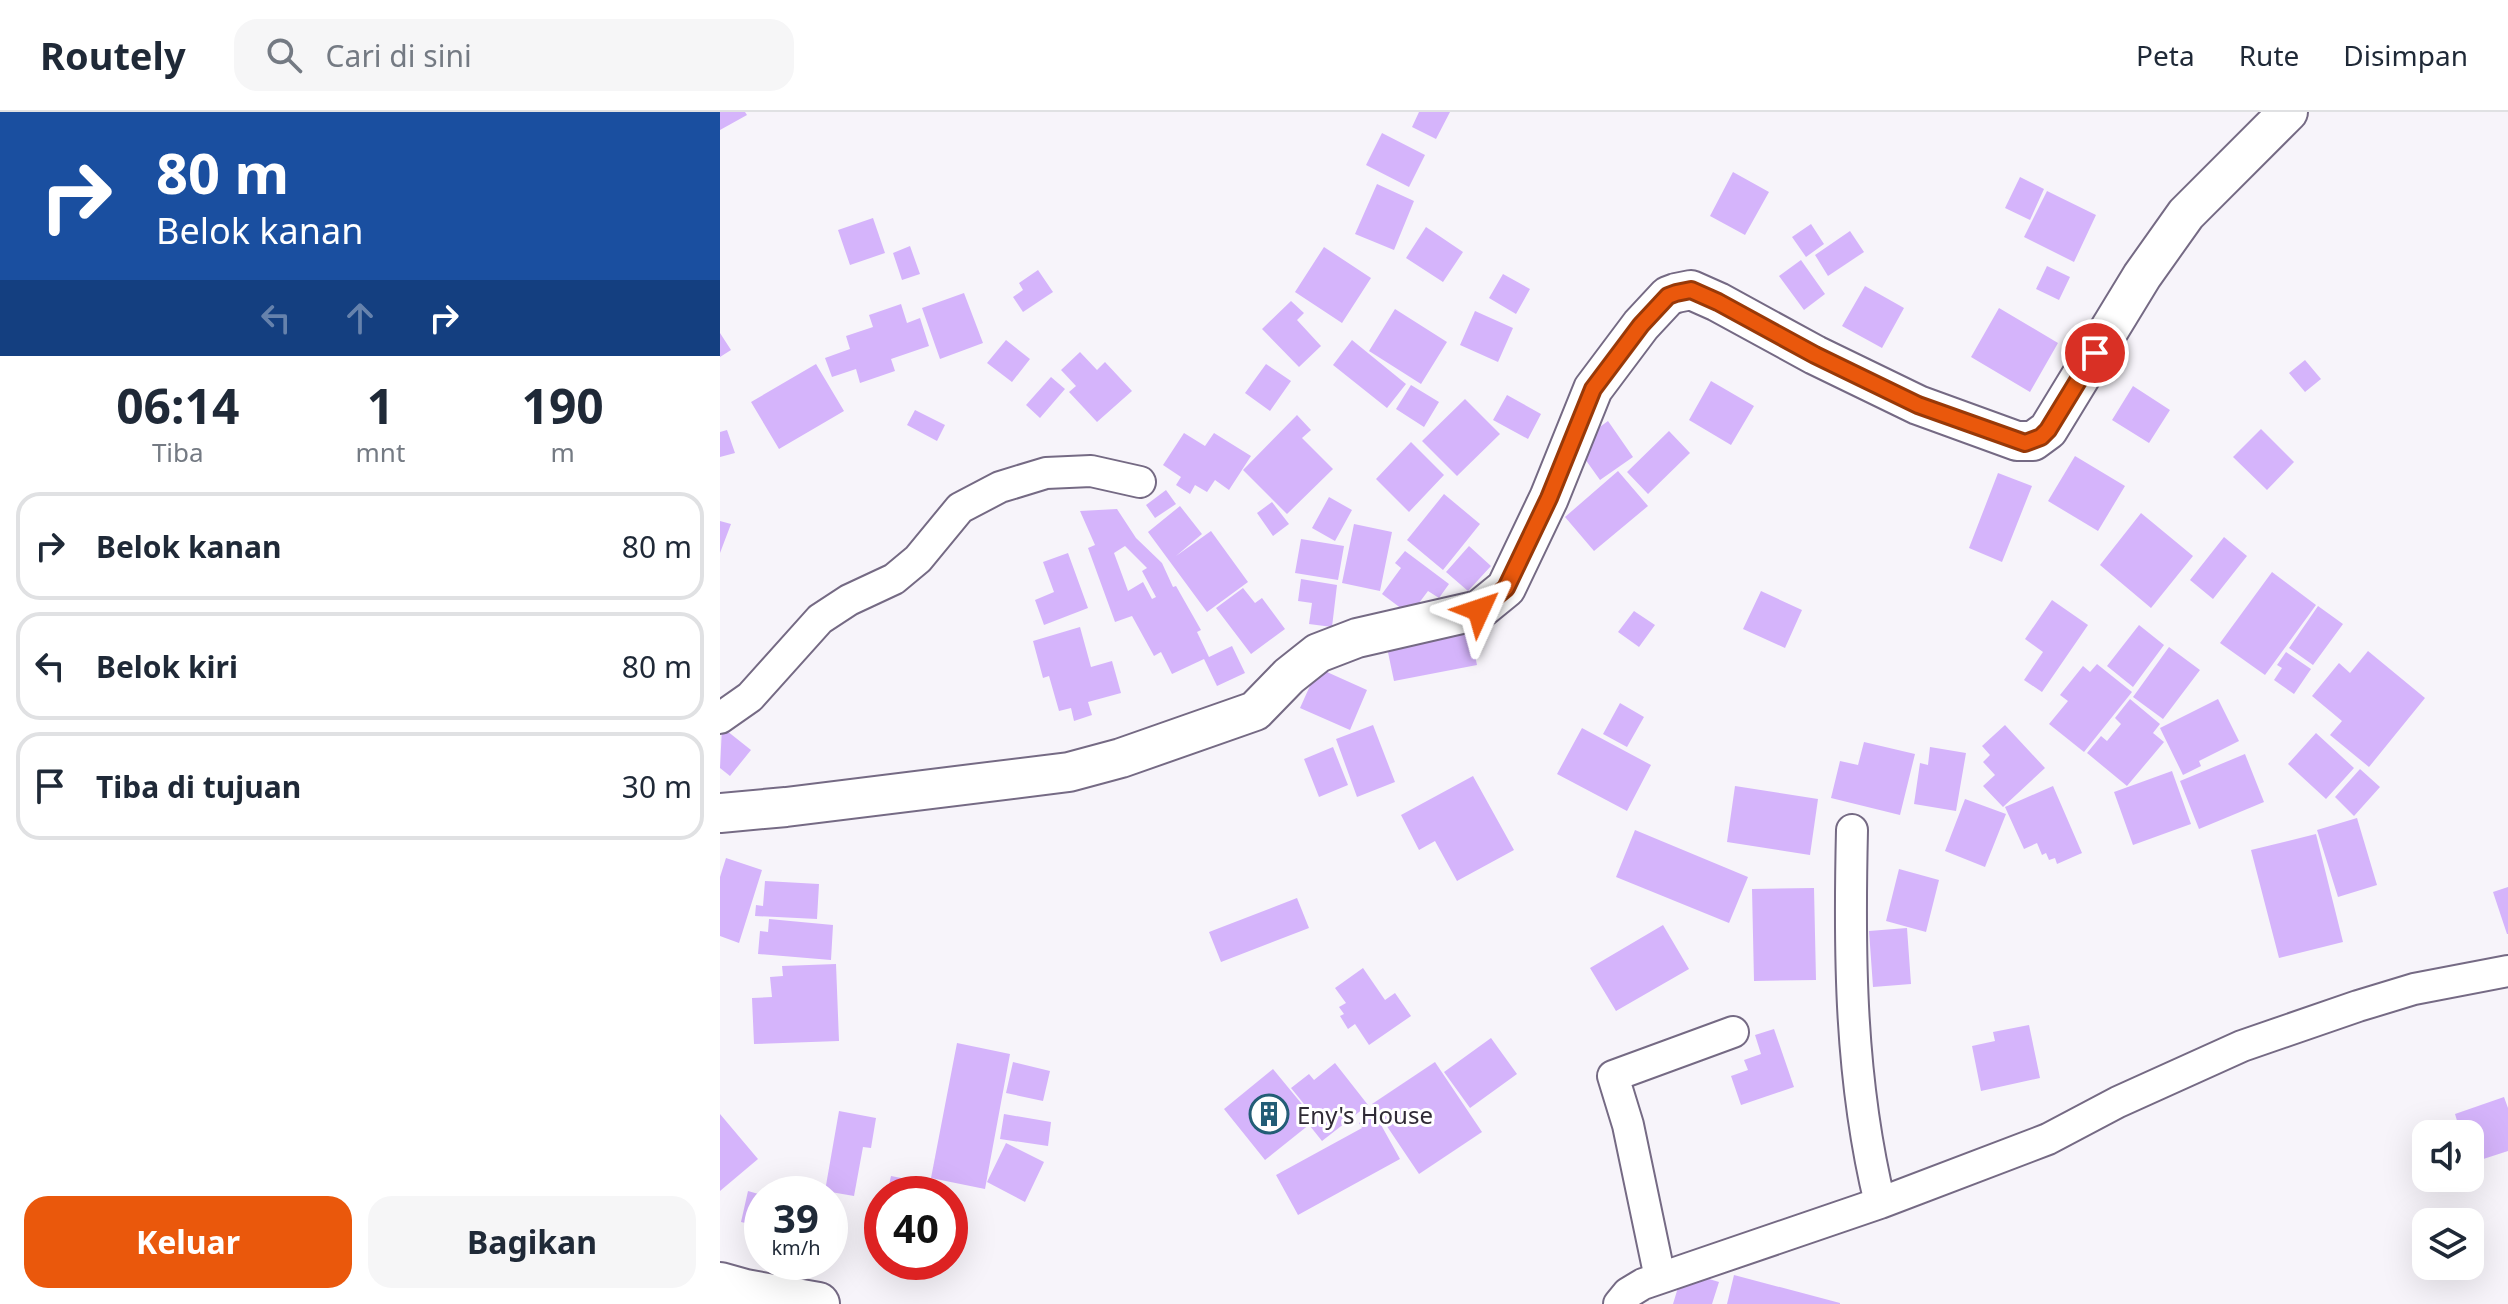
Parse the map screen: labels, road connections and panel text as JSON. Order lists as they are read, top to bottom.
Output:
{
  "places": {
    "building": ["Eny's House"]
  },
  "page": {
    "header": "Routely",
    "search": "Cari di sini",
    "nav": ["Peta", "Rute", "Disimpan"],
    "turn": ["80 m", "Belok kanan"],
    "eta": [
      "06:14",
      "Tiba",
      "1",
      "mnt",
      "190",
      "m"
    ],
    "list": [
      {
        "name": "Belok kanan",
        "value": "80 m"
      },
      {
        "name": "Belok kiri",
        "value": "80 m"
      },
      {
        "name": "Tiba di tujuan",
        "value": "30 m"
      }
    ],
    "speed": "39 km/h",
    "limit": "40",
    "buttons": ["Keluar", "Bagikan"]
  }
}
